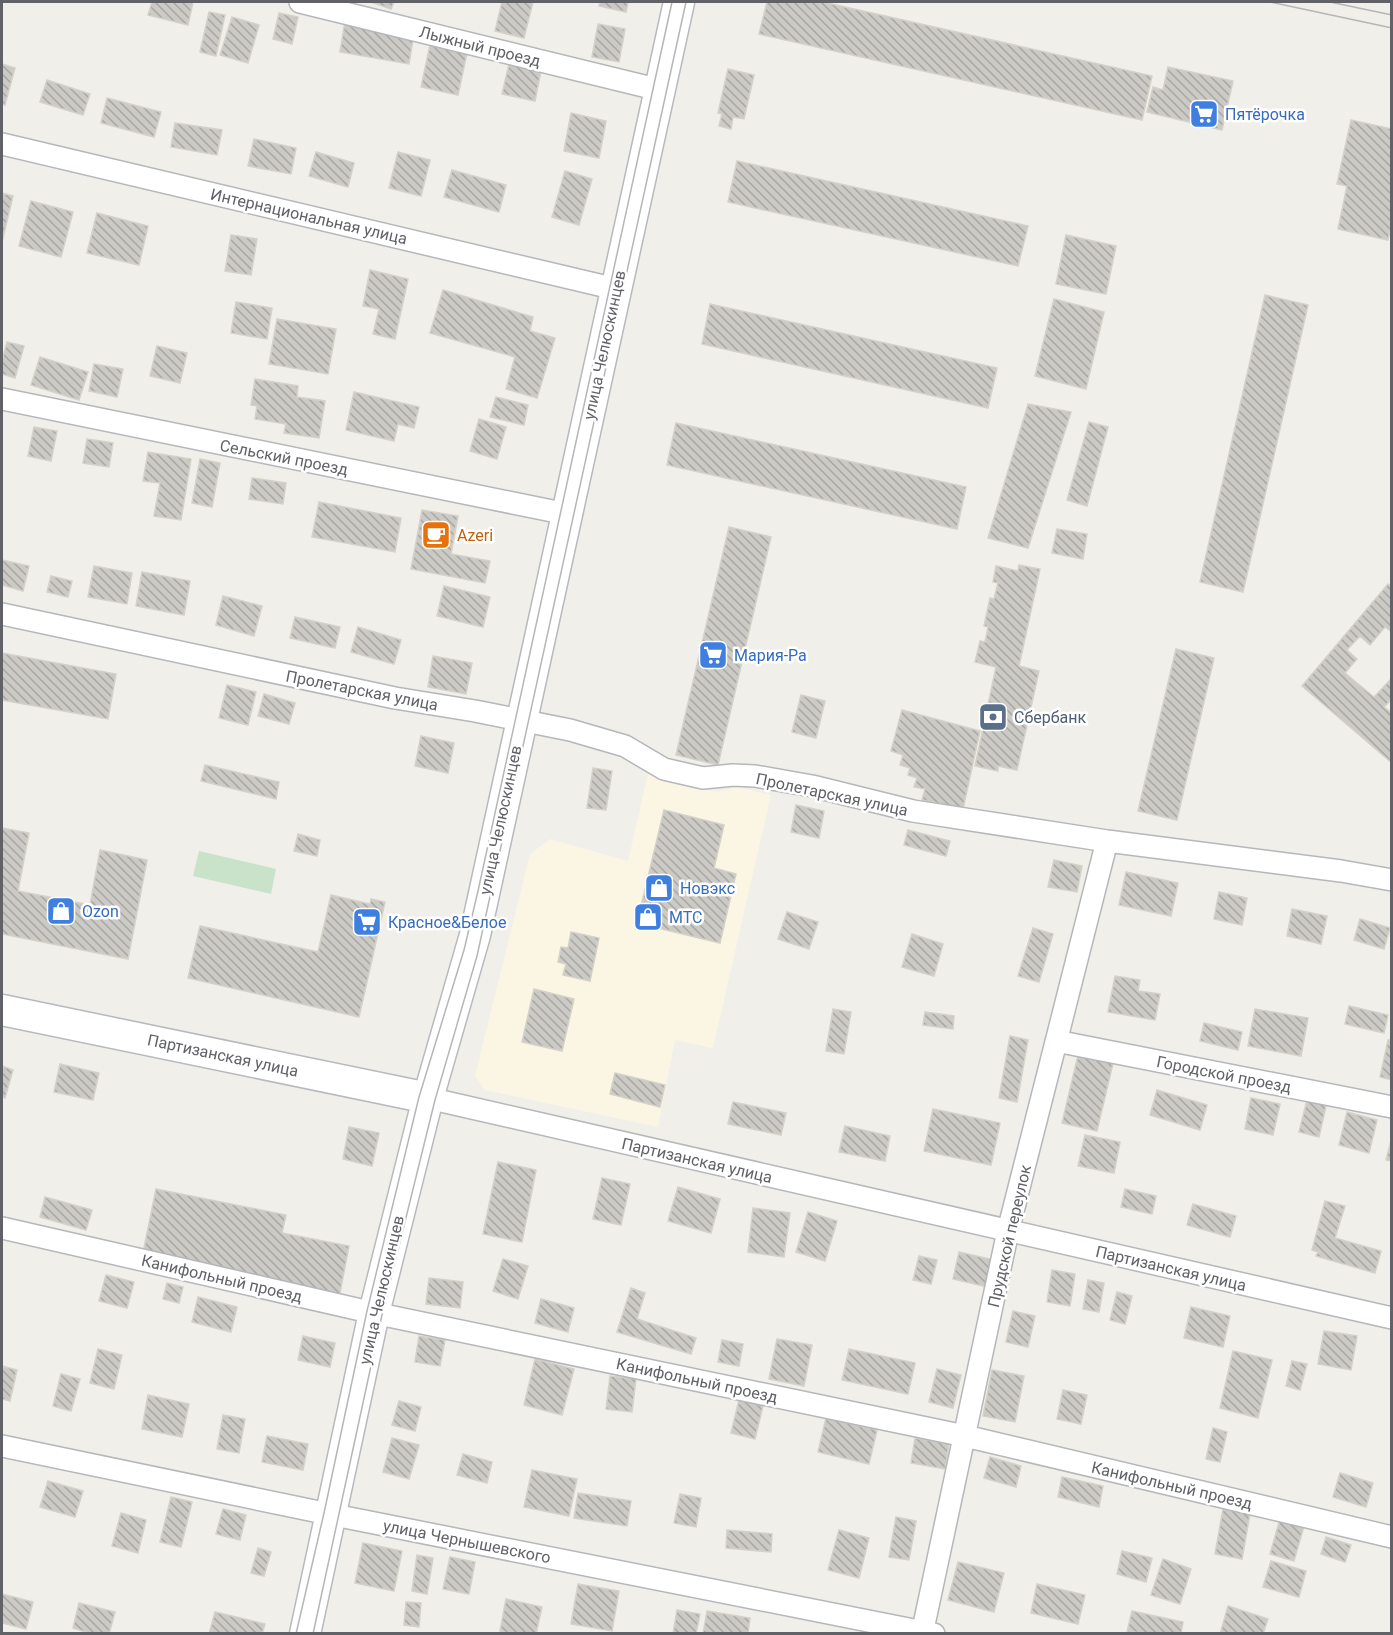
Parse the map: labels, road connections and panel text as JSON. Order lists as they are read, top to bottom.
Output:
{
  "streets": {
    "main road": ["улица Челюскинцев", "Партизанская улица"],
    "street": [
      "Лыжный проезд",
      "Интернациональная улица",
      "Сельский проезд",
      "Пролетарская улица",
      "Городской проезд",
      "Прудской переулок",
      "Канифольный проезд",
      "улица Чернышевского"
    ]
  },
  "crossings": [
    ["Лыжный проезд", "улица Челюскинцев"],
    ["Интернациональная улица", "улица Челюскинцев"],
    ["улица Челюскинцев", "Сельский проезд"],
    ["улица Челюскинцев", "Пролетарская улица"],
    ["улица Челюскинцев", "Партизанская улица"],
    ["улица Челюскинцев", "Канифольный проезд"],
    ["улица Челюскинцев", "улица Чернышевского"],
    ["Пролетарская улица", "Прудской переулок"],
    ["Партизанская улица", "Прудской переулок"],
    ["Городской проезд", "Прудской переулок"],
    ["Прудской переулок", "Канифольный проезд"],
    ["Прудской переулок", "улица Чернышевского"]
  ],
  "places": {
    "supermarket": ["Пятёрочка", "Мария-Ра", "Красное&Белое"],
    "cafe": ["Azeri"],
    "bank": ["Сбербанк"],
    "shop": ["Новэкс", "Ozon", "МТС"]
  }
}
